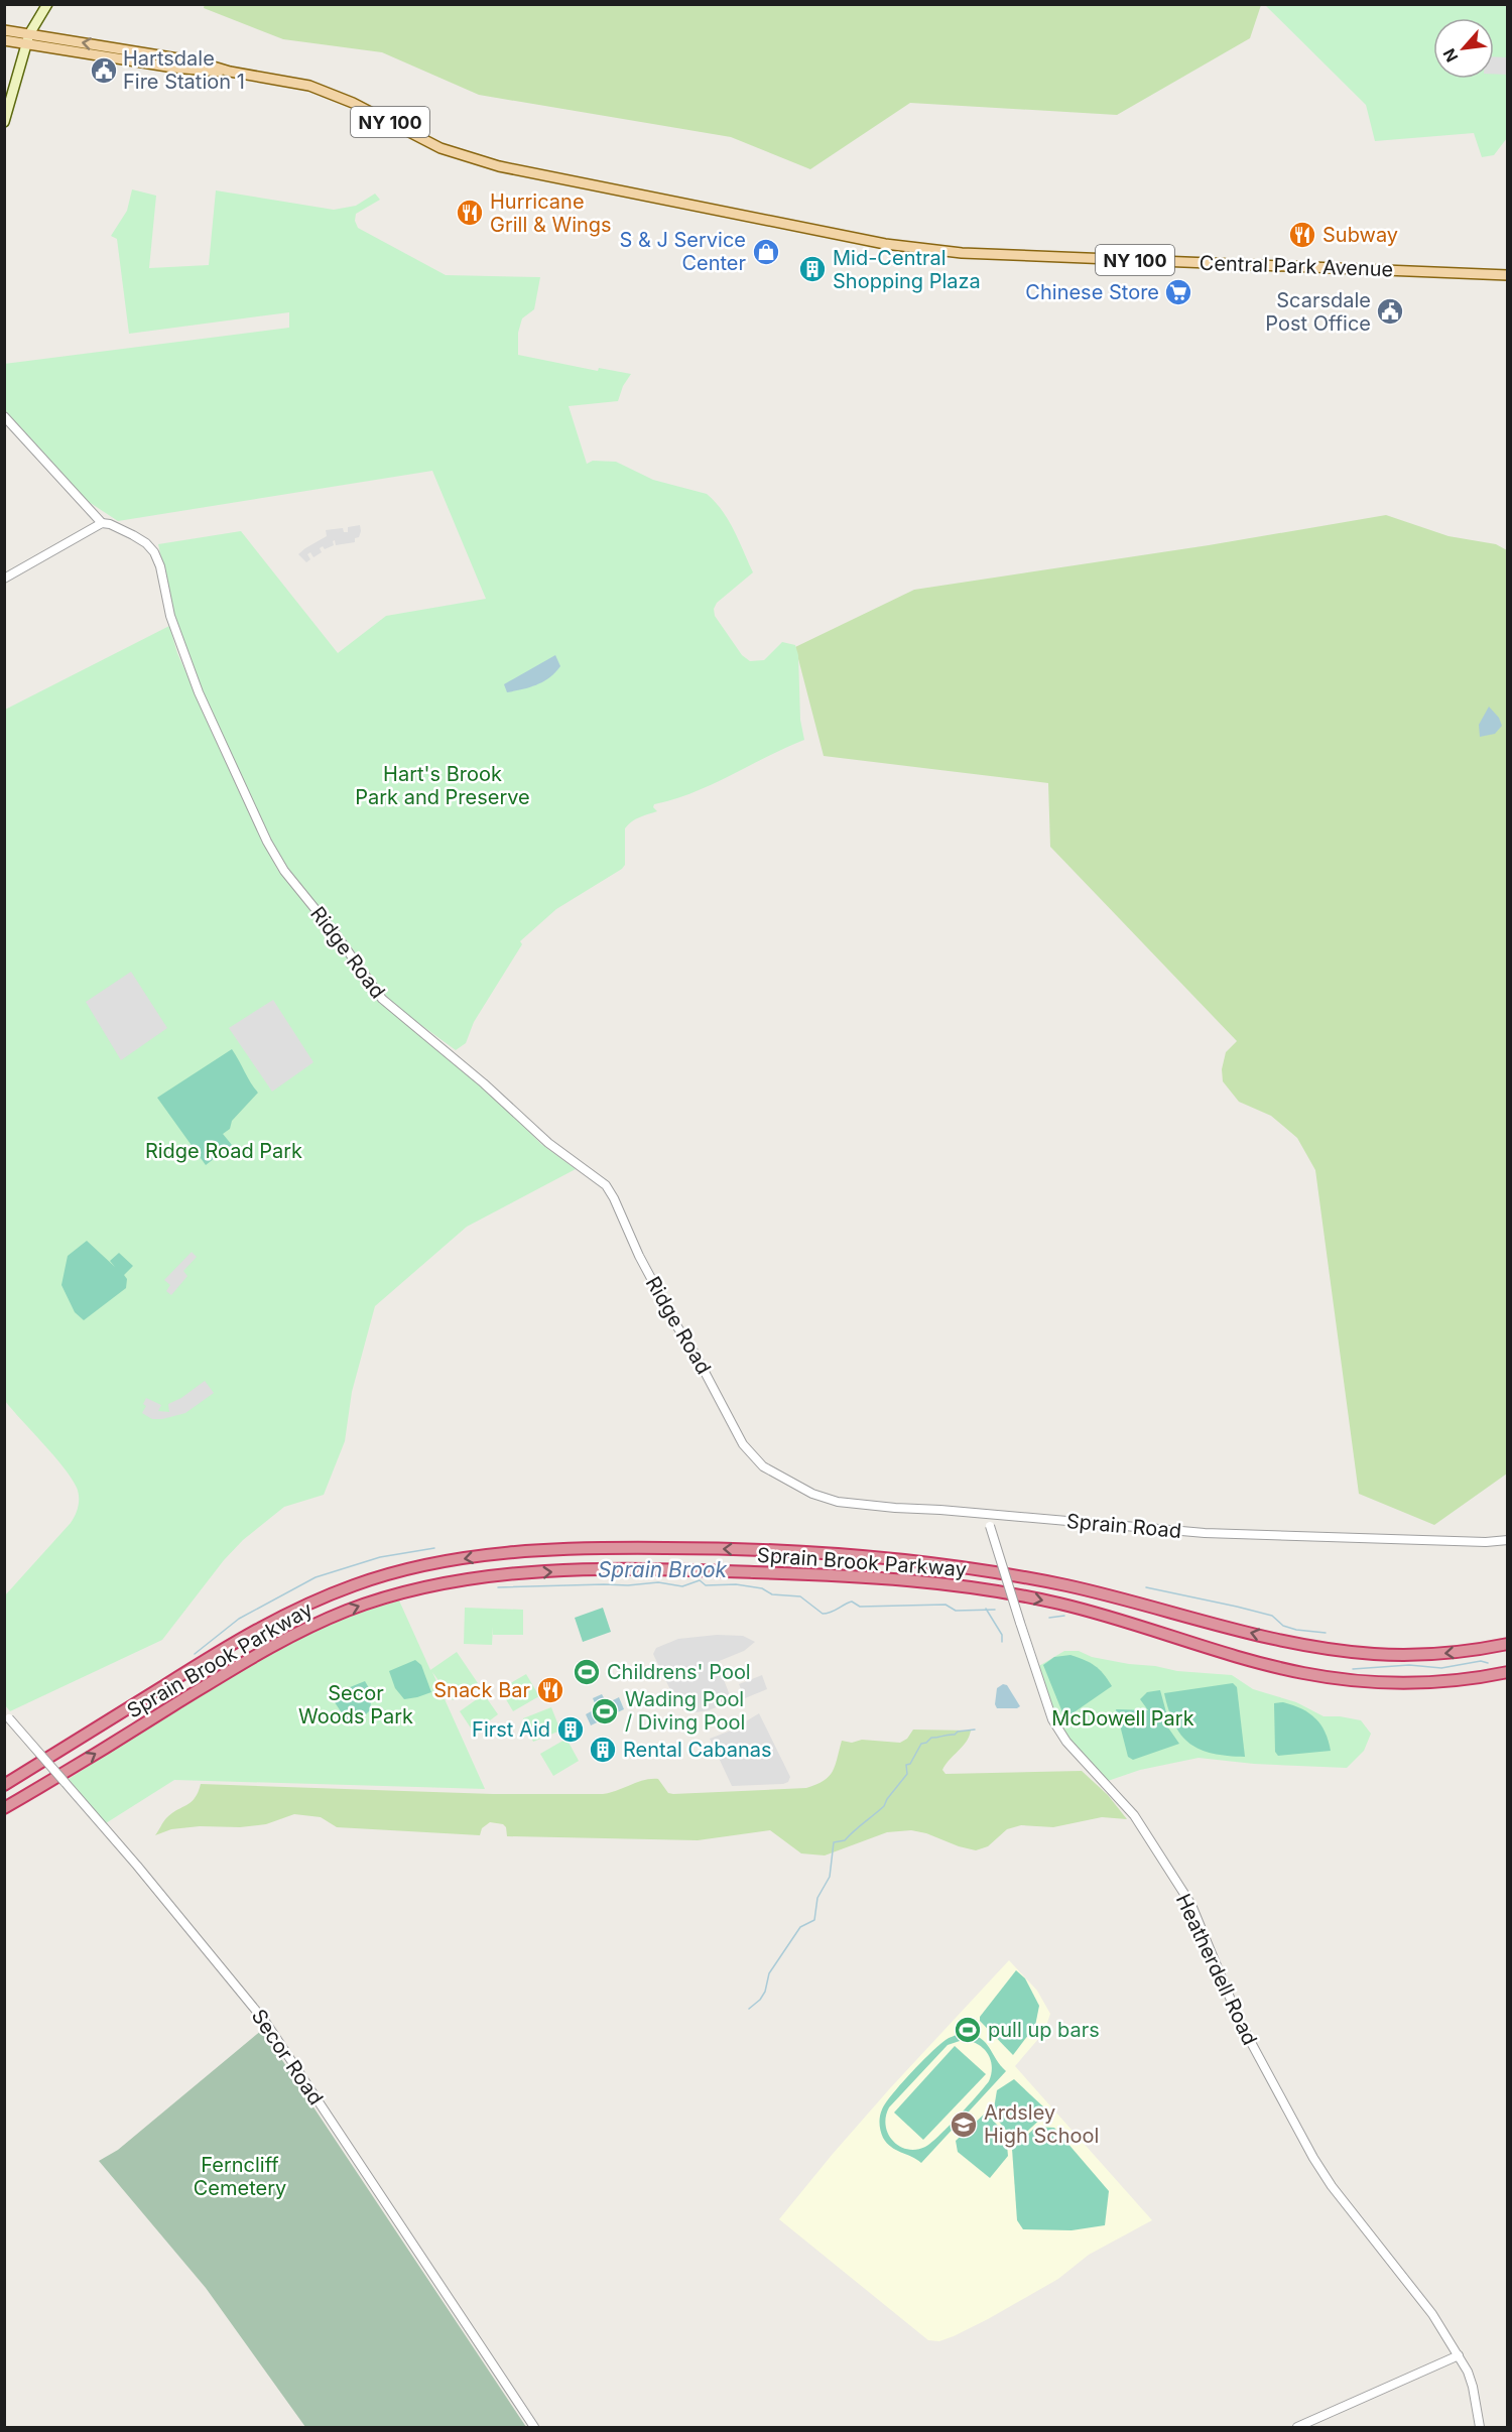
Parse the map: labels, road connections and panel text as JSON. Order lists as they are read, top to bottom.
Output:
{
  "streets": {
    "highway": ["Sprain Brook Parkway"],
    "main road": ["NY 100", "Central Park Avenue"],
    "street": [
      "Ridge Road",
      "Sprain Road",
      "Heatherdell Road",
      "Secor Road"
    ]
  },
  "crossings": [
    ["NY 100", "Central Park Avenue"],
    ["Ridge Road", "Sprain Road"],
    ["Sprain Road", "Heatherdell Road"]
  ],
  "water": ["Sprain Brook"],
  "parks": [
    "Hart's Brook Park and Preserve",
    "Ridge Road Park",
    "Secor Woods Park",
    "McDowell Park",
    "Ferncliff Cemetery"
  ],
  "places": {
    "public building": ["Hartsdale Fire Station 1", "Scarsdale Post Office"],
    "restaurant": ["Hurricane Grill & Wings", "Subway", "Snack Bar"],
    "shop": ["S & J Service Center"],
    "building": ["Mid-Central Shopping Plaza", "First Aid", "Rental Cabanas"],
    "supermarket": ["Chinese Store"],
    "sports": ["Childrens' Pool", "Wading Pool / Diving Pool", "pull up bars"],
    "school or university": ["Ardsley High School"]
  },
  "north": "bottom left"
}
